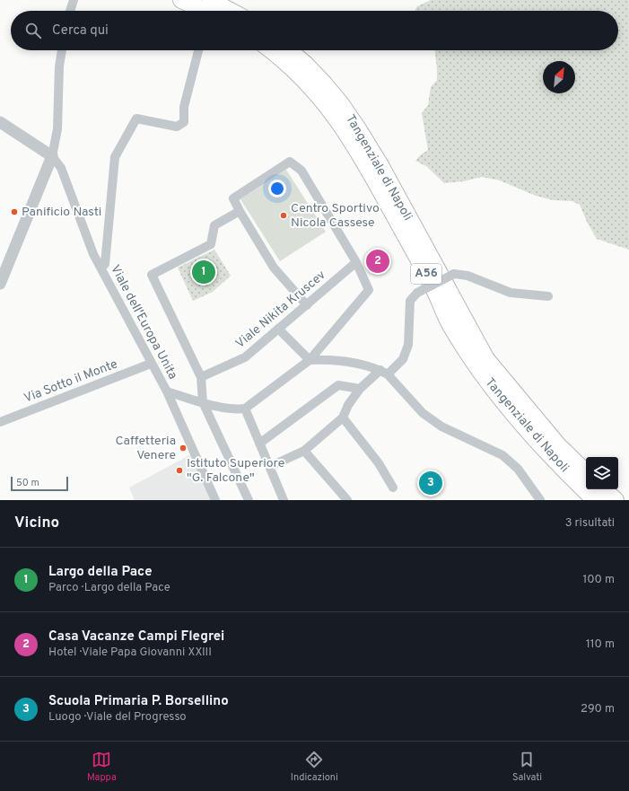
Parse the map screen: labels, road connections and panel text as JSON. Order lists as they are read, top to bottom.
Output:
{
  "streets": {
    "highway": ["Tangenziale di Napoli", "A56"],
    "street": ["Viale Nikita Kruscev", "Viale dell'Europa Unita", "Via Sotto il Monte"]
  },
  "crossings": [
    ["Viale dell'Europa Unita", "Via Sotto il Monte"]
  ],
  "places": [
    "Panificio Nasti",
    "Centro Sportivo Nicola Cassese",
    "Caffetteria Venere",
    "Istituto Superiore \"G. Falcone\""
  ],
  "scale_bar": "50 m",
  "north": "top right",
  "page": {
    "search": "Cerca qui",
    "pins": ["2", "1", "3"],
    "scale": "50 m",
    "heading": ["Vicino", "3 risultati"],
    "list": [
      {
        "mark": "1",
        "name": "Largo della Pace",
        "note": "Parco · Largo della Pace",
        "value": "100 m"
      },
      {
        "mark": "2",
        "name": "Casa Vacanze Campi Flegrei",
        "note": "Hotel · Viale Papa Giovanni XXIII",
        "value": "110 m"
      },
      {
        "mark": "3",
        "name": "Scuola Primaria P. Borsellino",
        "note": "Luogo · Viale del Progresso",
        "value": "290 m"
      }
    ],
    "nav": ["Mappa", "Indicazioni", "Salvati"]
  }
}
